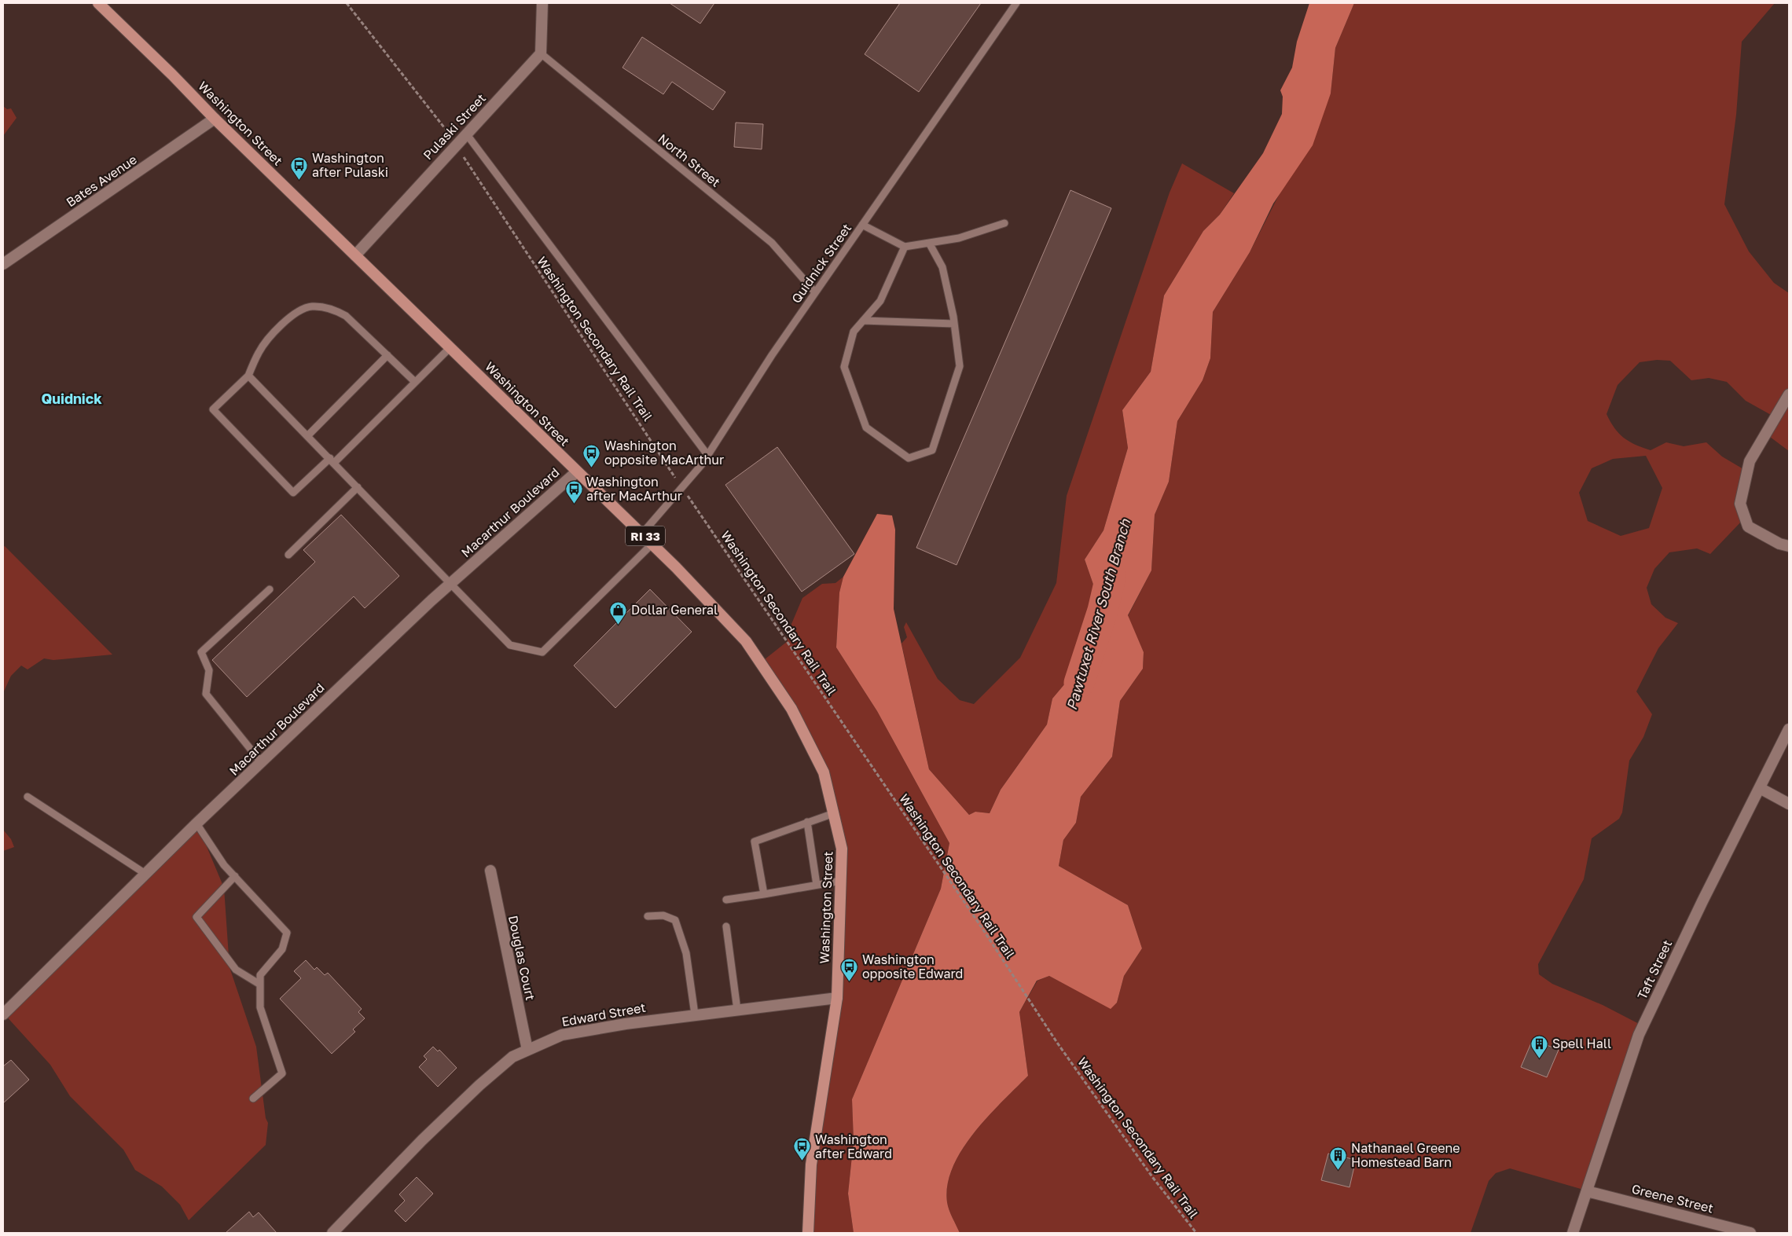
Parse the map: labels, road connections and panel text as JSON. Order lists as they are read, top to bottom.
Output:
{
  "streets": {
    "main road": ["Washington Street", "RI 33"],
    "street": [
      "Pulaski Street",
      "Bates Avenue",
      "Macarthur Boulevard",
      "Douglas Court",
      "Taft Street",
      "Edward Street",
      "Greene Street"
    ],
    "lane": ["North Street", "Quidnick Street"],
    "path": ["Washington Secondary Rail Trail"]
  },
  "crossings": [
    ["Washington Street", "Pulaski Street"],
    ["Washington Street", "Bates Avenue"],
    ["Washington Street", "Quidnick Street"],
    ["Washington Street", "Macarthur Boulevard"],
    ["Washington Street", "Edward Street"],
    ["Pulaski Street", "North Street"],
    ["Pulaski Street", "Washington Secondary Rail Trail"],
    ["North Street", "Quidnick Street"],
    ["Quidnick Street", "Washington Secondary Rail Trail"],
    ["Douglas Court", "Edward Street"],
    ["Taft Street", "Greene Street"]
  ],
  "districts": ["Quidnick"],
  "water": ["Pawtuxet River South Branch"],
  "places": {
    "bus stop": [
      "Washington after Pulaski",
      "Washington opposite MacArthur",
      "Washington after MacArthur",
      "Washington opposite Edward",
      "Washington after Edward"
    ],
    "shop": ["Dollar General"],
    "building": ["Spell Hall", "Nathanael Greene Homestead Barn"]
  }
}
